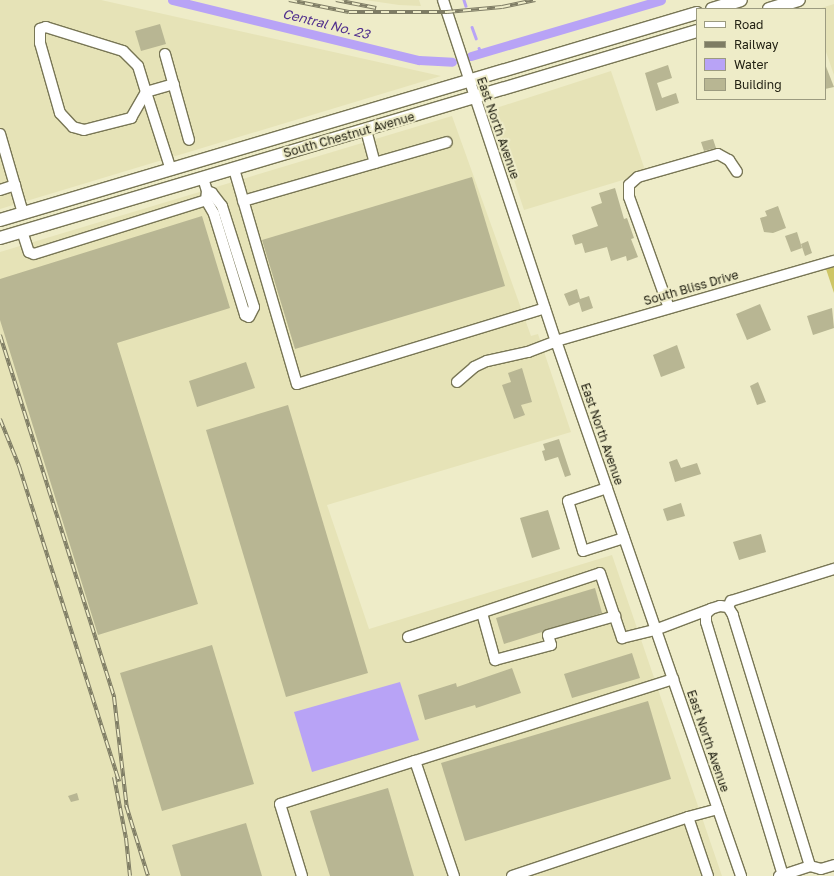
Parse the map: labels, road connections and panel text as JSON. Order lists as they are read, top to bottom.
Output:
{
  "streets": {
    "main road": ["South Chestnut Avenue"],
    "street": ["East North Avenue", "South Bliss Drive"]
  },
  "crossings": [
    ["East North Avenue", "South Chestnut Avenue"],
    ["East North Avenue", "South Bliss Drive"]
  ],
  "water": ["Central No. 23"],
  "legend": [
    "Road",
    "Railway",
    "Water",
    "Building"
  ]
}
